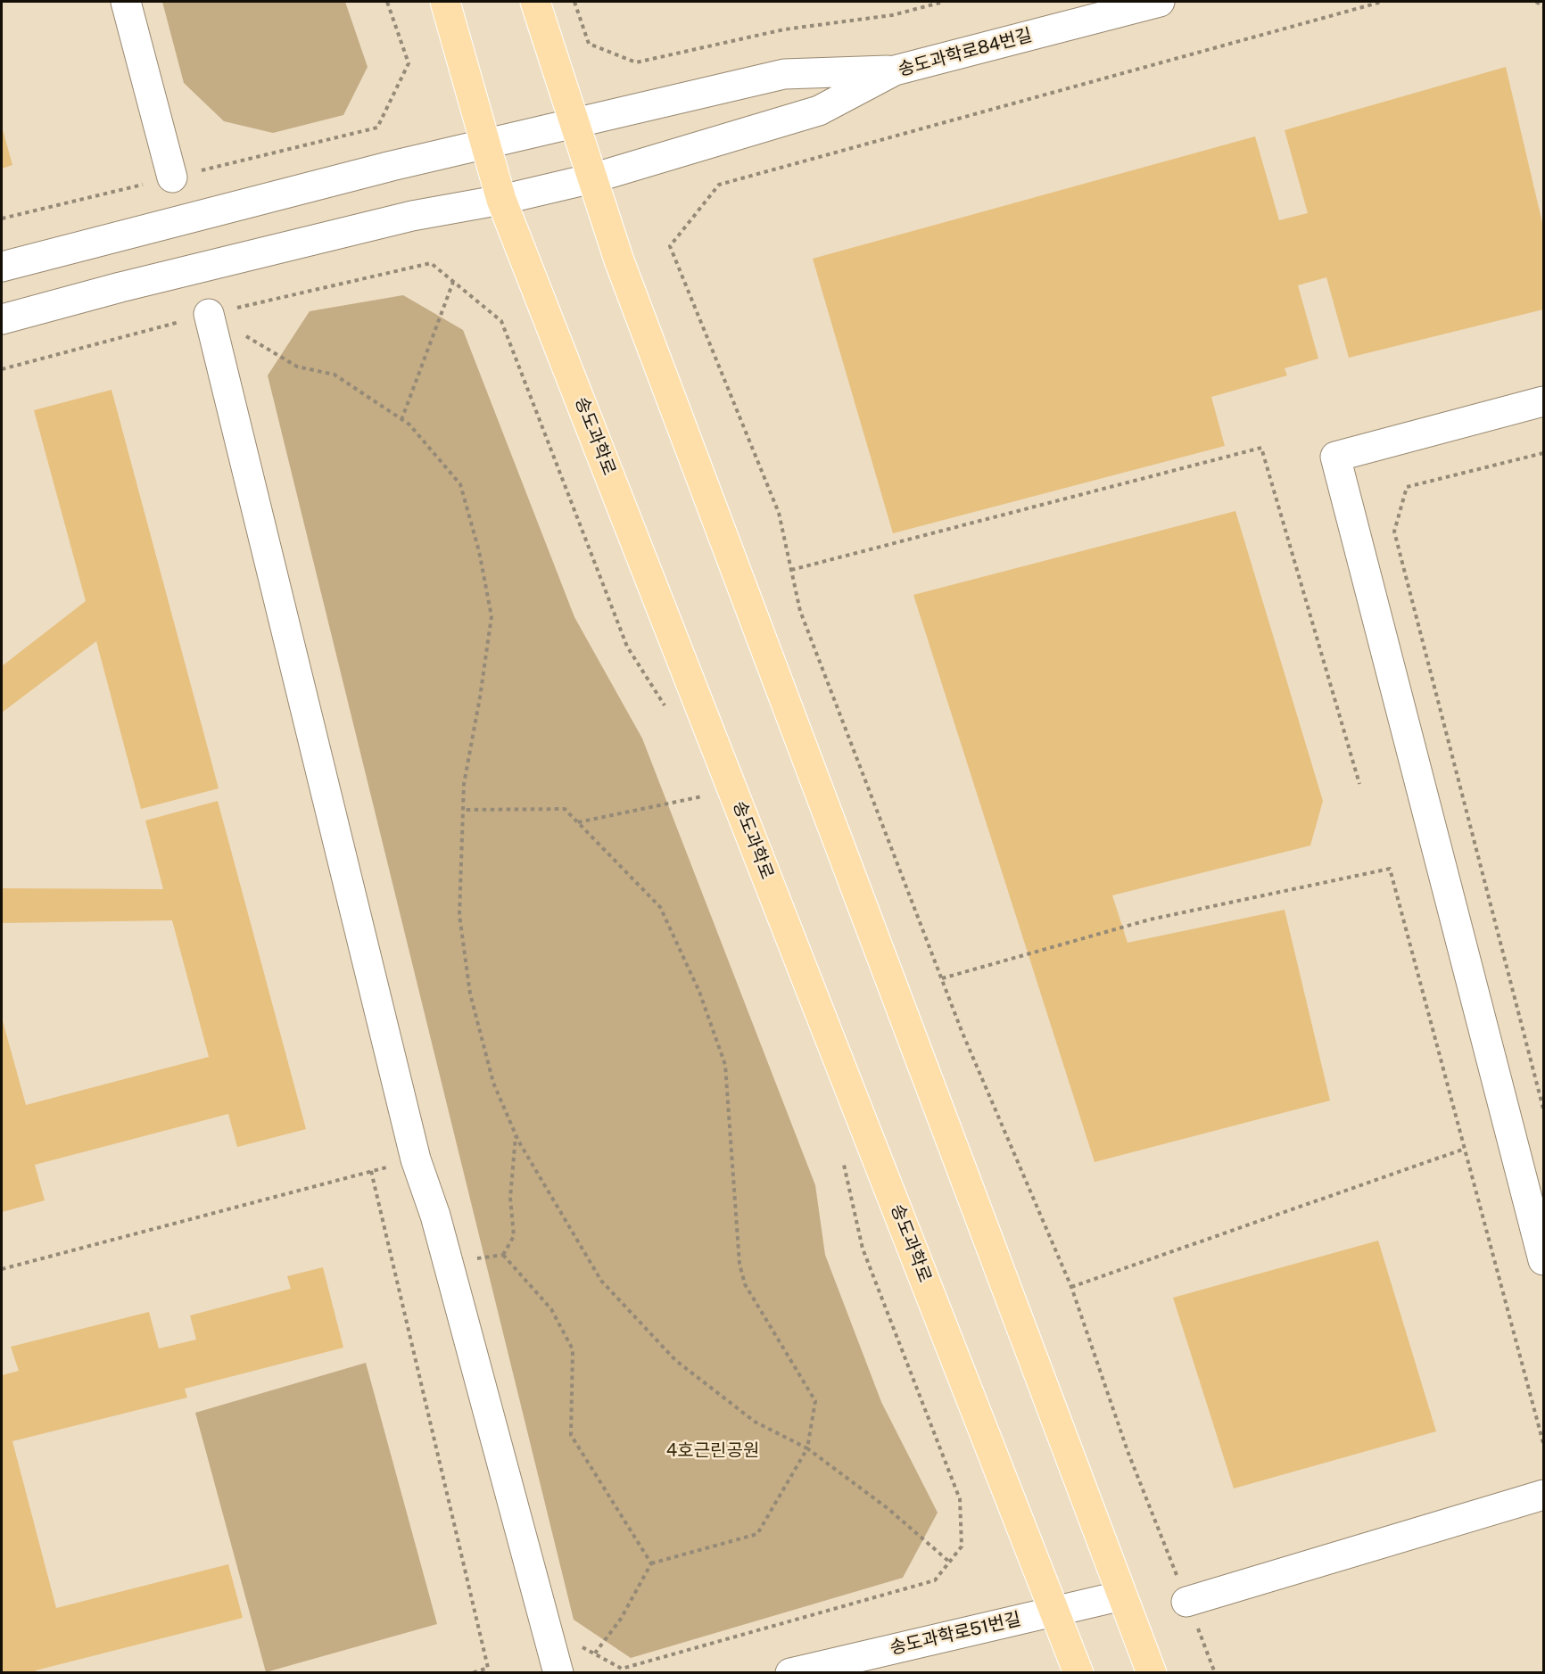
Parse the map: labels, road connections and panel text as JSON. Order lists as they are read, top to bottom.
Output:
{
  "streets": {
    "main road": ["송도과학로"],
    "street": ["송도과학로84번길", "송도과학로51번길"]
  },
  "crossings": [
    ["송도과학로84번길", "송도과학로"],
    ["송도과학로", "송도과학로51번길"]
  ],
  "parks": ["4호근린공원"]
}
